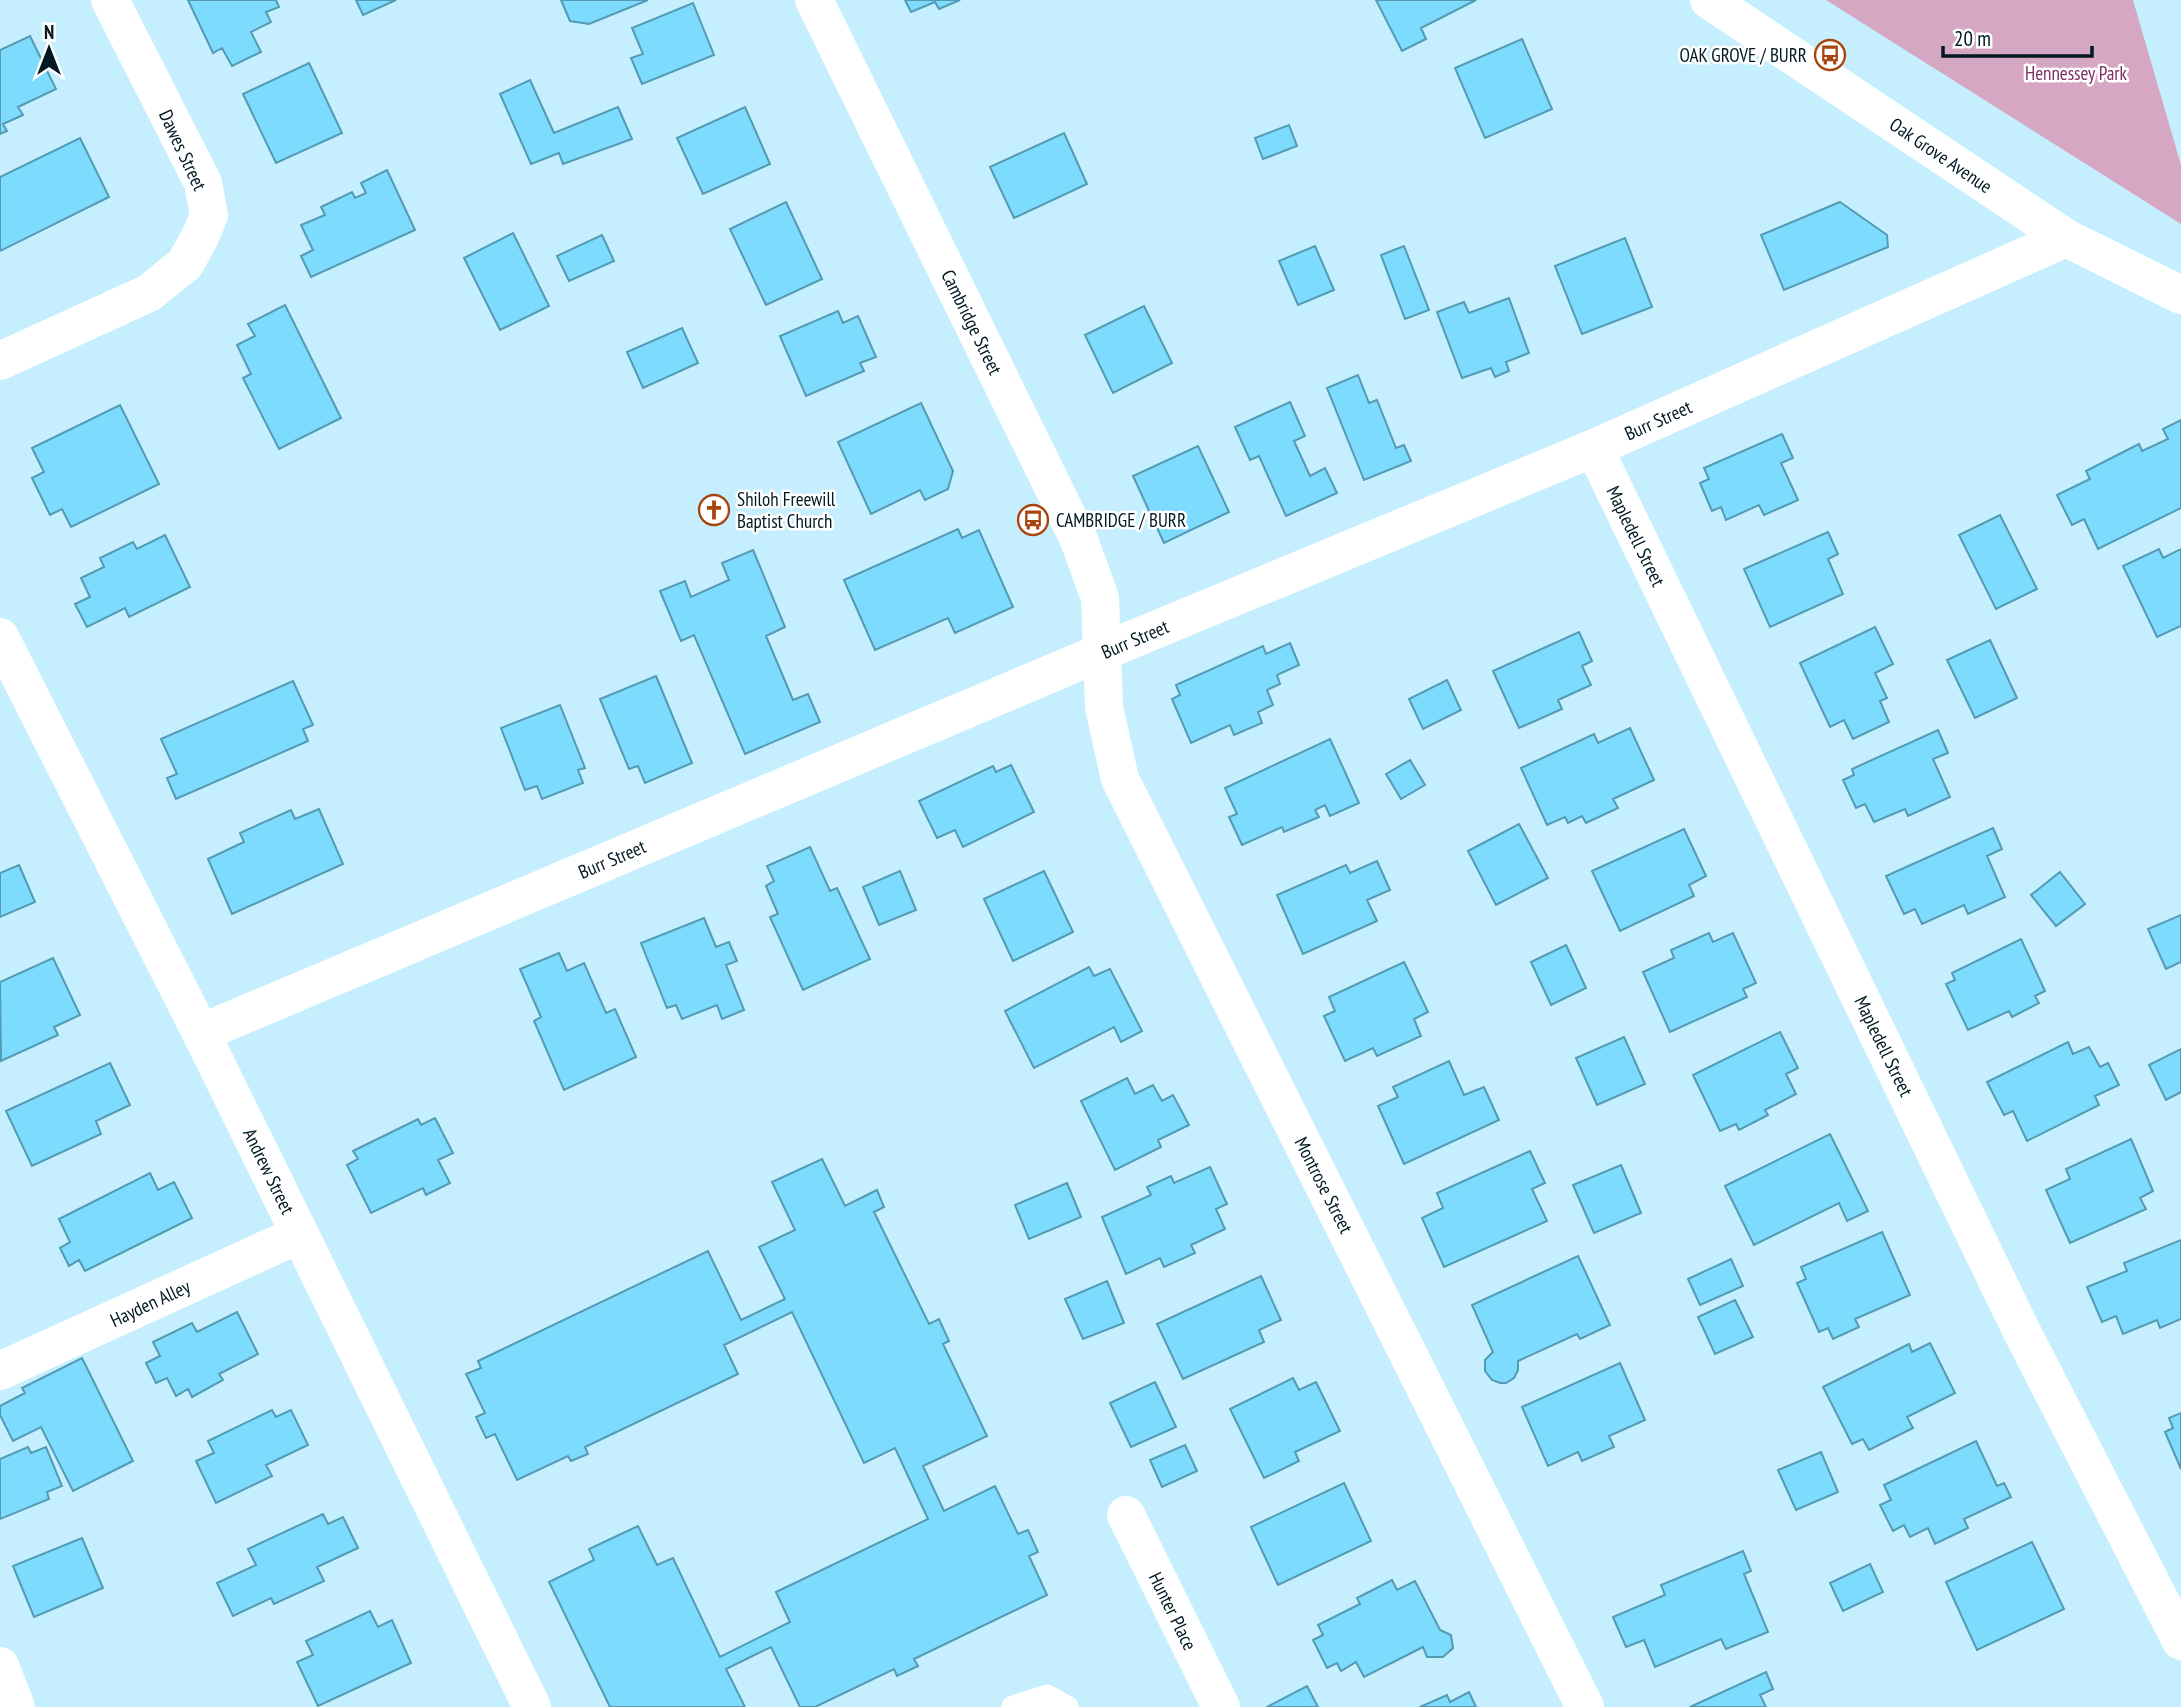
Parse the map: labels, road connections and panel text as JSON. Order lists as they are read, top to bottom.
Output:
{
  "streets": {
    "street": [
      "Dawes Street",
      "Oak Grove Avenue",
      "Cambridge Street",
      "Burr Street",
      "Mapledell Street",
      "Andrew Street",
      "Montrose Street",
      "Hayden Alley",
      "Hunter Place"
    ]
  },
  "crossings": [
    ["Oak Grove Avenue", "Burr Street"],
    ["Cambridge Street", "Burr Street"],
    ["Cambridge Street", "Montrose Street"],
    ["Burr Street", "Mapledell Street"],
    ["Burr Street", "Andrew Street"],
    ["Burr Street", "Montrose Street"],
    ["Andrew Street", "Hayden Alley"]
  ],
  "parks": ["Hennessey Park"],
  "places": {
    "bus stop": ["OAK GROVE / BURR", "CAMBRIDGE / BURR"],
    "church": ["Shiloh Freewill Baptist Church"]
  },
  "scale_bar": "20 m",
  "north": "top"
}
